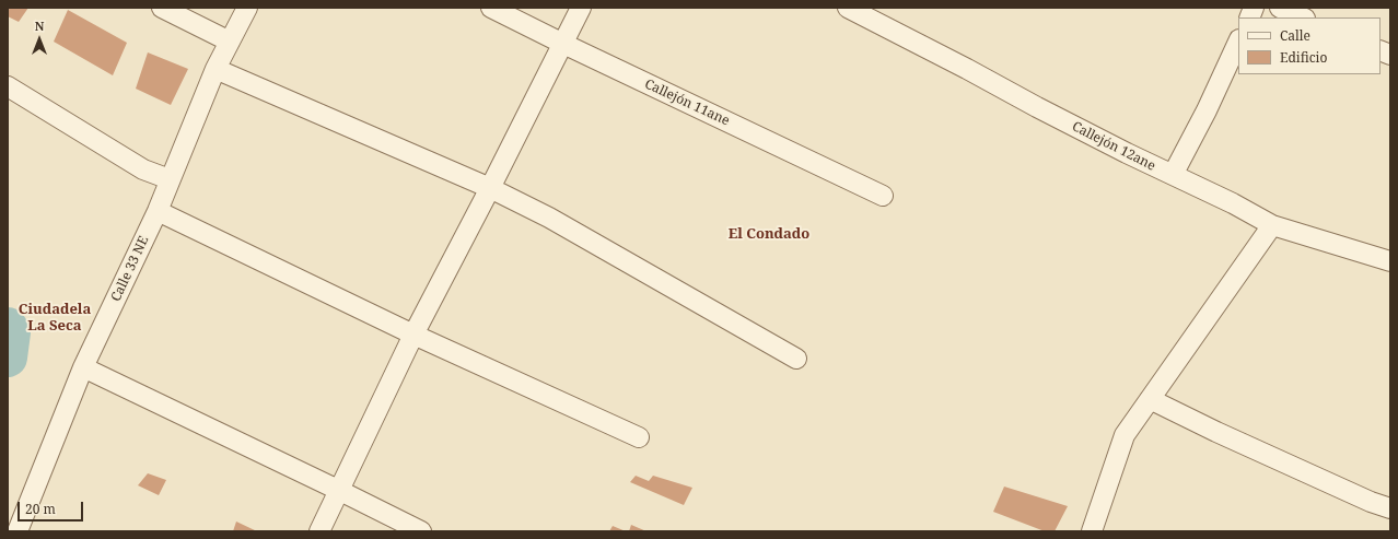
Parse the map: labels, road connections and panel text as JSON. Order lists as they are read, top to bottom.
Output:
{
  "streets": {
    "street": ["Callejón 11ane", "Callejón 12ane", "Calle 33 NE"]
  },
  "districts": ["El Condado", "Ciudadela La Seca"],
  "legend": ["Calle", "Edificio"],
  "scale_bar": "20 m",
  "north": "top"
}
